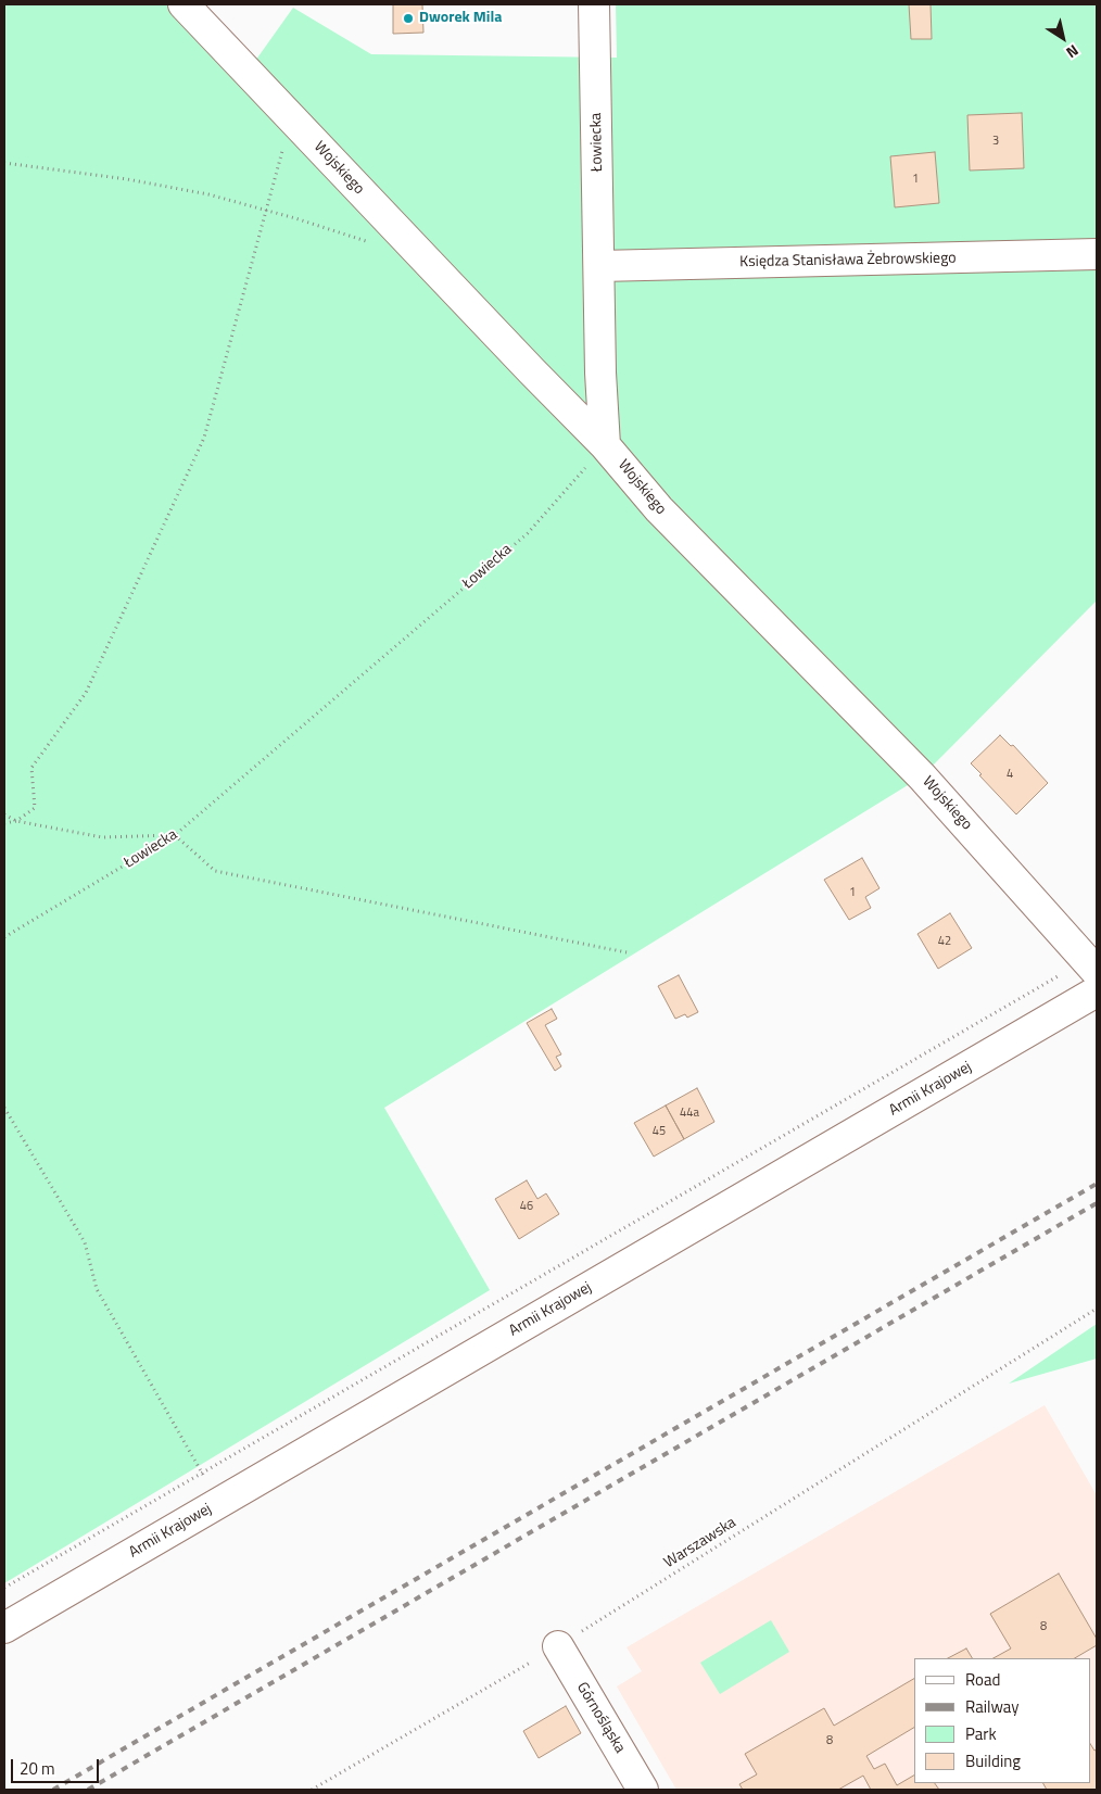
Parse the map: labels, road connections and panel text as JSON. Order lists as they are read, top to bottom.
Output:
{
  "streets": {
    "street": [
      "Łowiecka",
      "Wojskiego",
      "Księdza Stanisława Żebrowskiego",
      "Armii Krajowej",
      "Górnośląska"
    ],
    "path": ["Warszawska"]
  },
  "crossings": [
    ["Łowiecka", "Wojskiego"],
    ["Łowiecka", "Księdza Stanisława Żebrowskiego"],
    ["Warszawska", "Górnośląska"]
  ],
  "places": ["Dworek Mila"],
  "house_numbers": [
    "3",
    "1",
    "4",
    "1",
    "42",
    "44a",
    "45",
    "46",
    "8",
    "8"
  ],
  "legend": [
    "Road",
    "Railway",
    "Park",
    "Building"
  ],
  "scale_bar": "20 m",
  "north": "bottom right"
}
